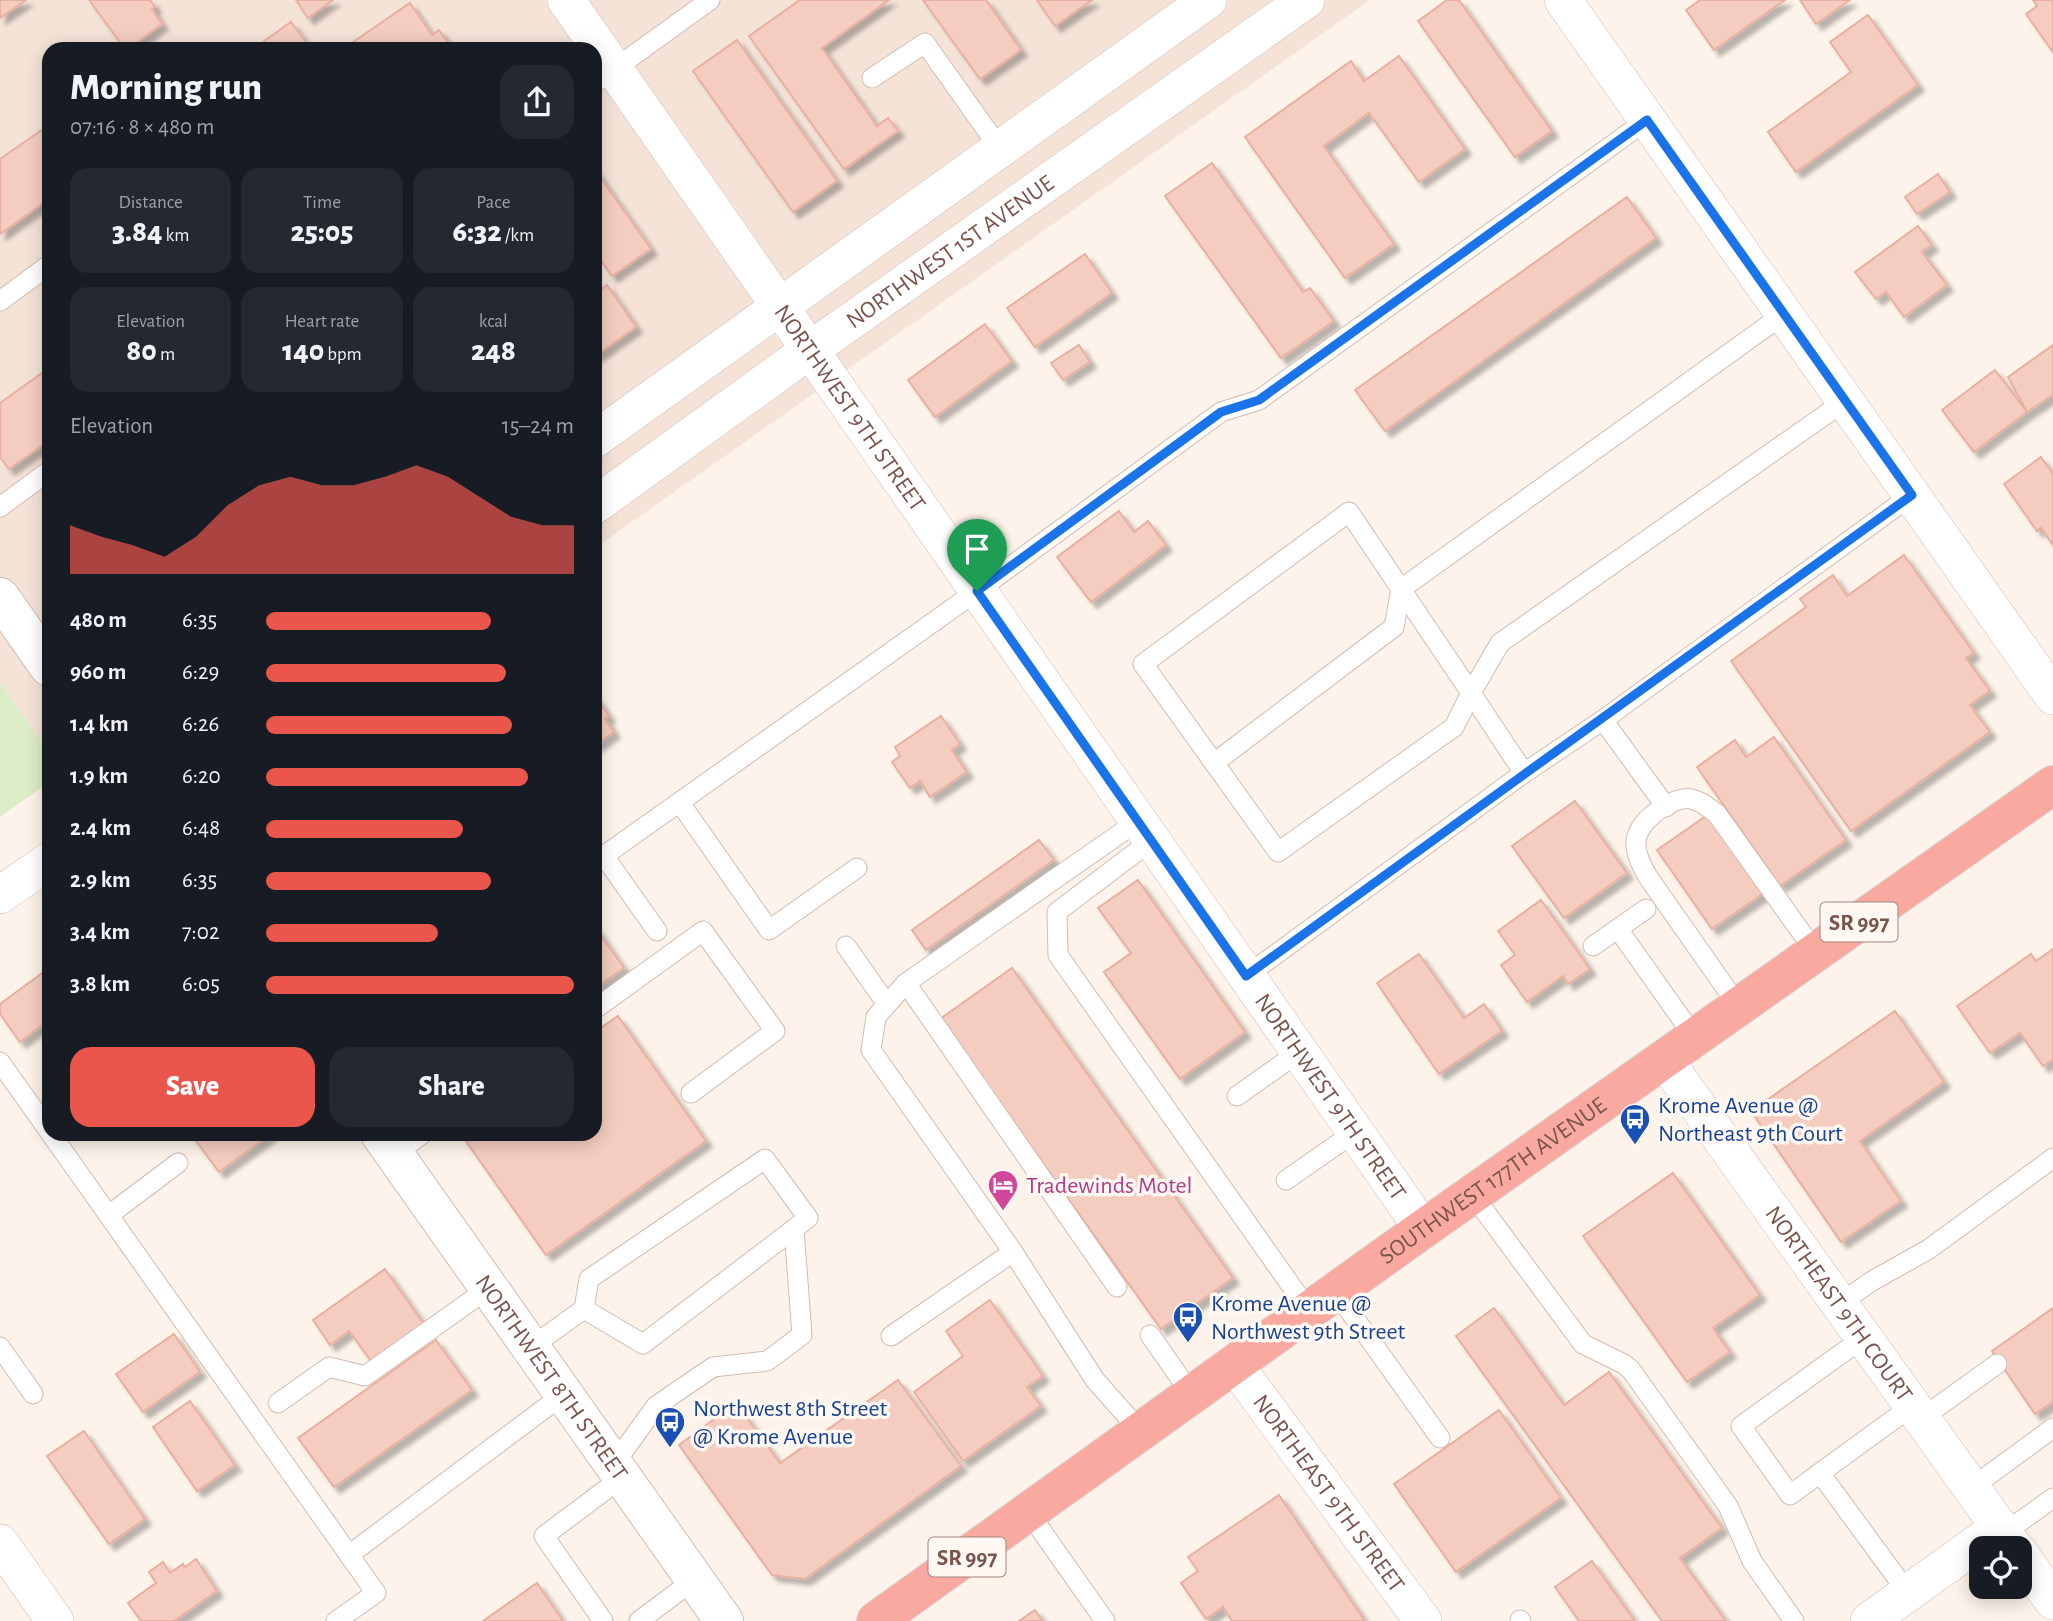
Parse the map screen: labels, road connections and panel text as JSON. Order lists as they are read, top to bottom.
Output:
{
  "streets": {
    "highway": ["SR 997", "SOUTHWEST 177TH AVENUE"],
    "street": [
      "NORTHWEST 1ST AVENUE",
      "NORTHWEST 9TH STREET",
      "NORTHEAST 9TH COURT",
      "NORTHWEST 8TH STREET",
      "NORTHEAST 9TH STREET"
    ]
  },
  "crossings": [
    ["NORTHWEST 1ST AVENUE", "NORTHWEST 9TH STREET"],
    ["NORTHWEST 9TH STREET", "SOUTHWEST 177TH AVENUE"],
    ["SR 997", "SOUTHWEST 177TH AVENUE"],
    ["SR 997", "NORTHEAST 9TH COURT"],
    ["SOUTHWEST 177TH AVENUE", "NORTHEAST 9TH COURT"],
    ["SOUTHWEST 177TH AVENUE", "NORTHEAST 9TH STREET"]
  ],
  "places": {
    "bus stop": ["Krome Avenue @ Northeast 9th Court", "Krome Avenue @ Northwest 9th Street", "Northwest 8th Street @ Krome Avenue"],
    "hotel": ["Tradewinds Motel"]
  },
  "page": {
    "heading": ["Morning run", "07:16 · 8 × 480 m"],
    "stats": [
      ["Distance", "3.84 km"],
      ["Time", "25:05"],
      ["Pace", "6:32 /km"],
      ["Elevation", "80 m"],
      ["Heart rate", "140 bpm"],
      ["kcal", "248"]
    ],
    "chart": ["Elevation", "15–24 m"],
    "list": [
      {
        "name": "480 m",
        "note": "6:35"
      },
      {
        "name": "960 m",
        "note": "6:29"
      },
      {
        "name": "1.4 km",
        "note": "6:26"
      },
      {
        "name": "1.9 km",
        "note": "6:20"
      },
      {
        "name": "2.4 km",
        "note": "6:48"
      },
      {
        "name": "2.9 km",
        "note": "6:35"
      },
      {
        "name": "3.4 km",
        "note": "7:02"
      },
      {
        "name": "3.8 km",
        "note": "6:05"
      }
    ],
    "buttons": ["Save", "Share"]
  }
}
